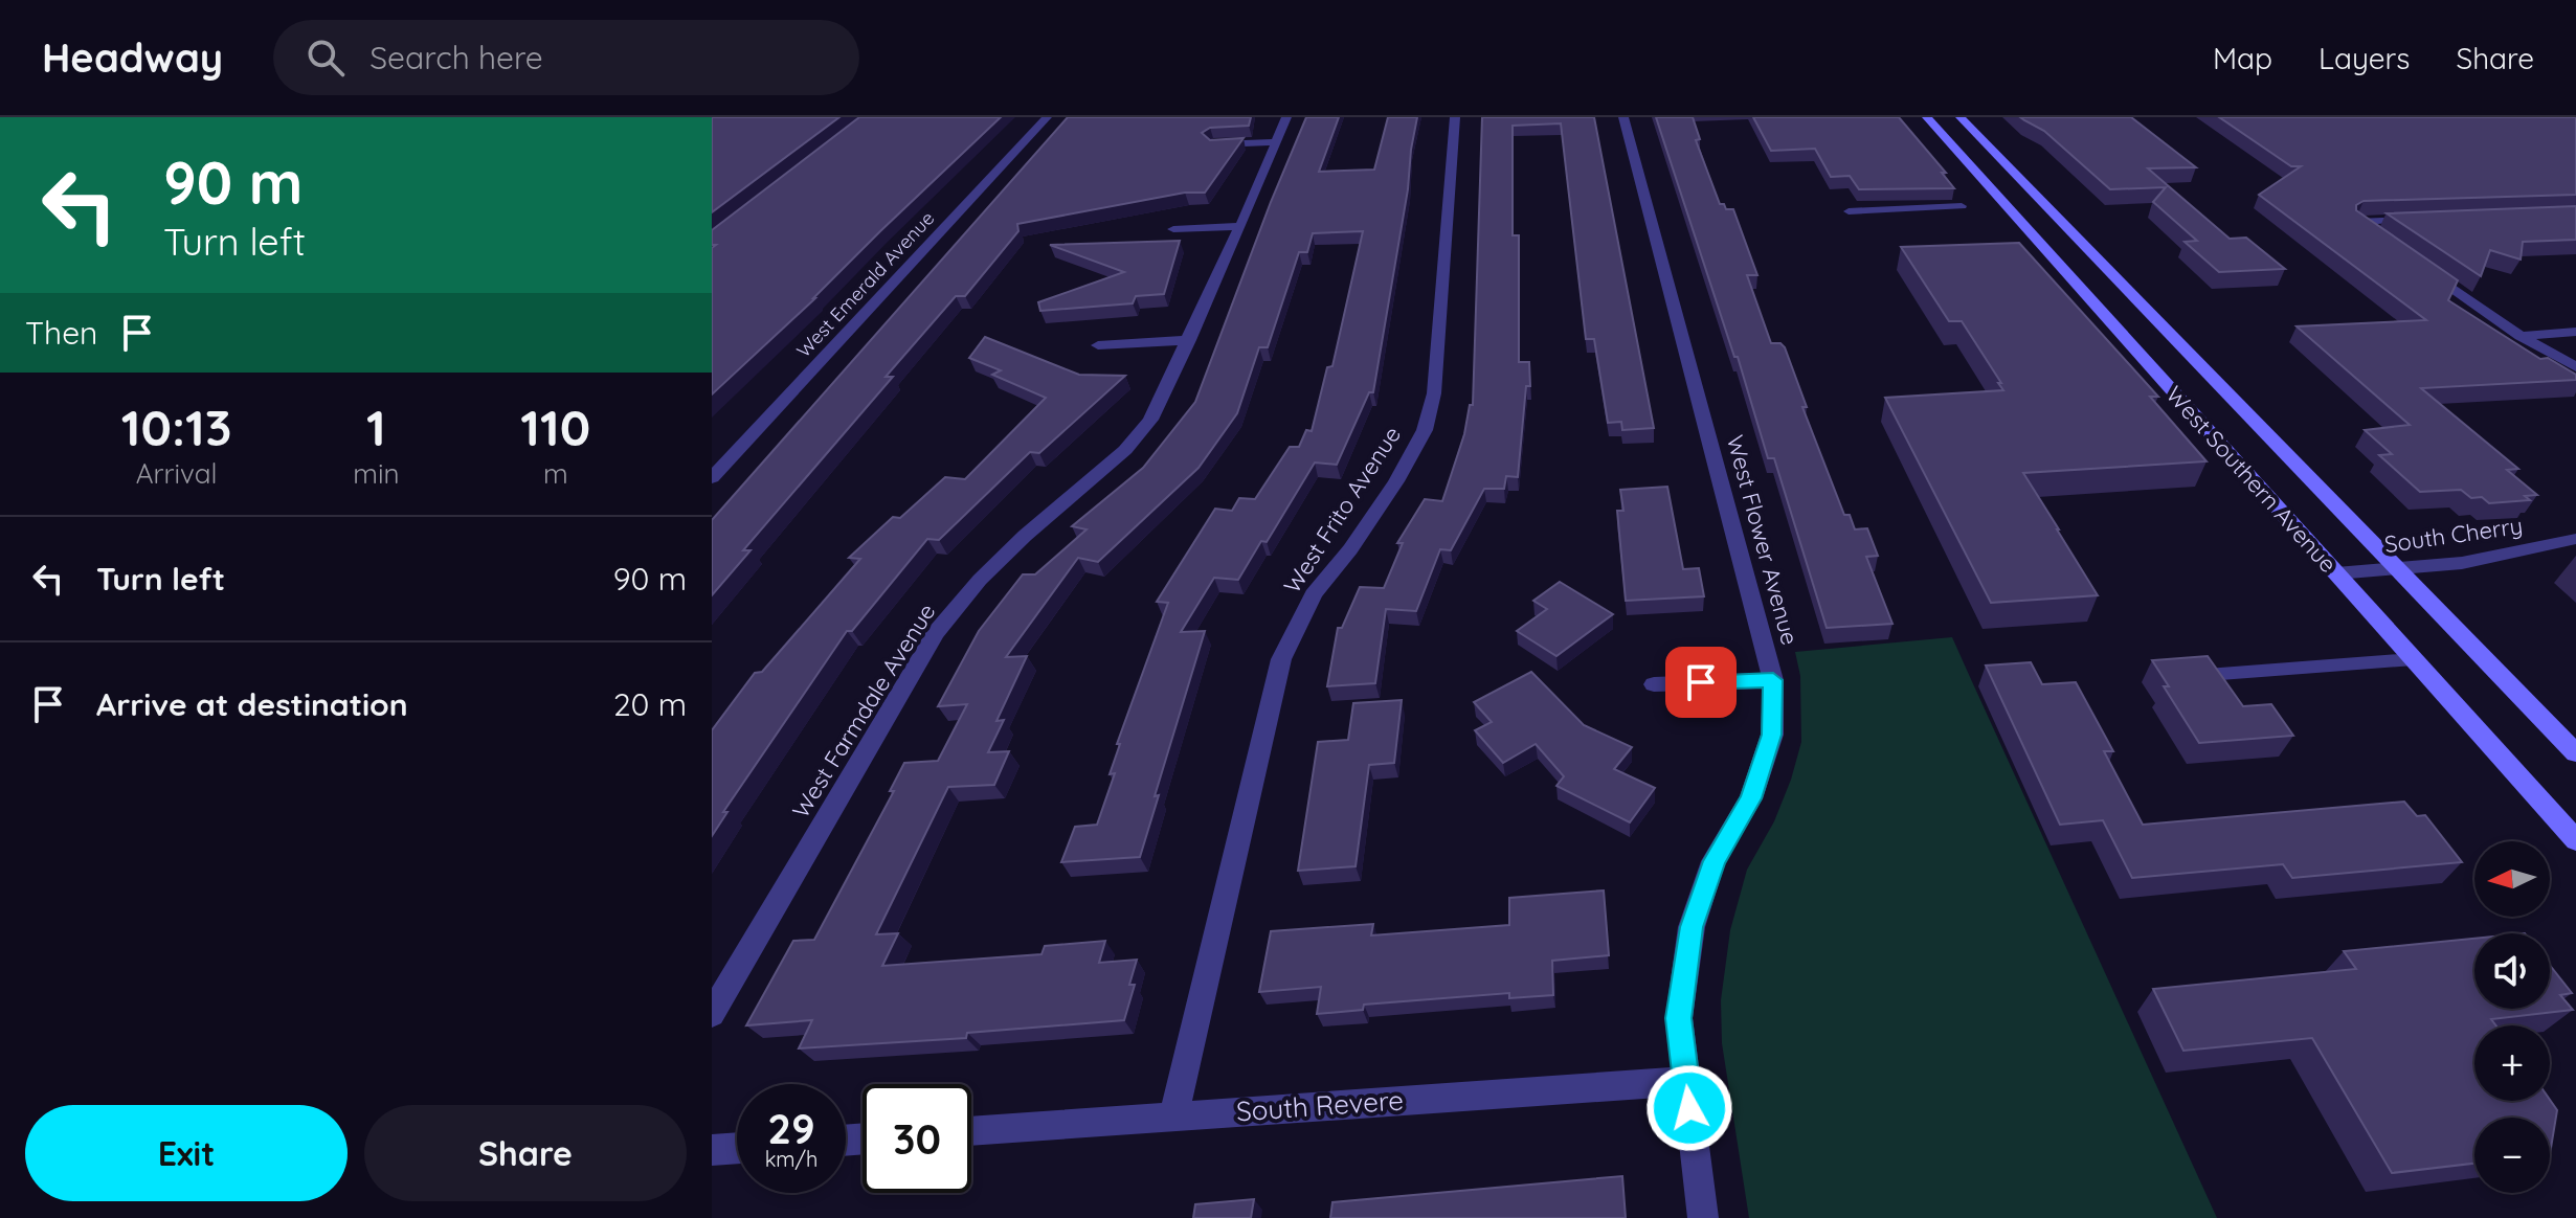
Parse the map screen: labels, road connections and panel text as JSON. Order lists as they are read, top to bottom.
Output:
{
  "streets": {
    "main road": ["West Southern Avenue"],
    "street": [
      "West Emerald Avenue",
      "West Frito Avenue",
      "South Cherry",
      "West Flower Avenue",
      "West Farmdale Avenue",
      "South Revere"
    ]
  },
  "crossings": [
    ["West Southern Avenue", "South Cherry"],
    ["West Frito Avenue", "South Revere"],
    ["West Flower Avenue", "South Revere"]
  ],
  "north": "left",
  "page": {
    "header": "Headway",
    "search": "Search here",
    "nav": ["Map", "Layers", "Share"],
    "turn": ["90 m", "Turn left"],
    "then": "Then",
    "eta": [
      "10:13",
      "Arrival",
      "1",
      "min",
      "110",
      "m"
    ],
    "list": [
      {
        "name": "Turn left",
        "value": "90 m"
      },
      {
        "name": "Arrive at destination",
        "value": "20 m"
      }
    ],
    "map_buttons": ["+", "−"],
    "speed": "29 km/h",
    "limit": "30",
    "buttons": ["Exit", "Share"]
  }
}
